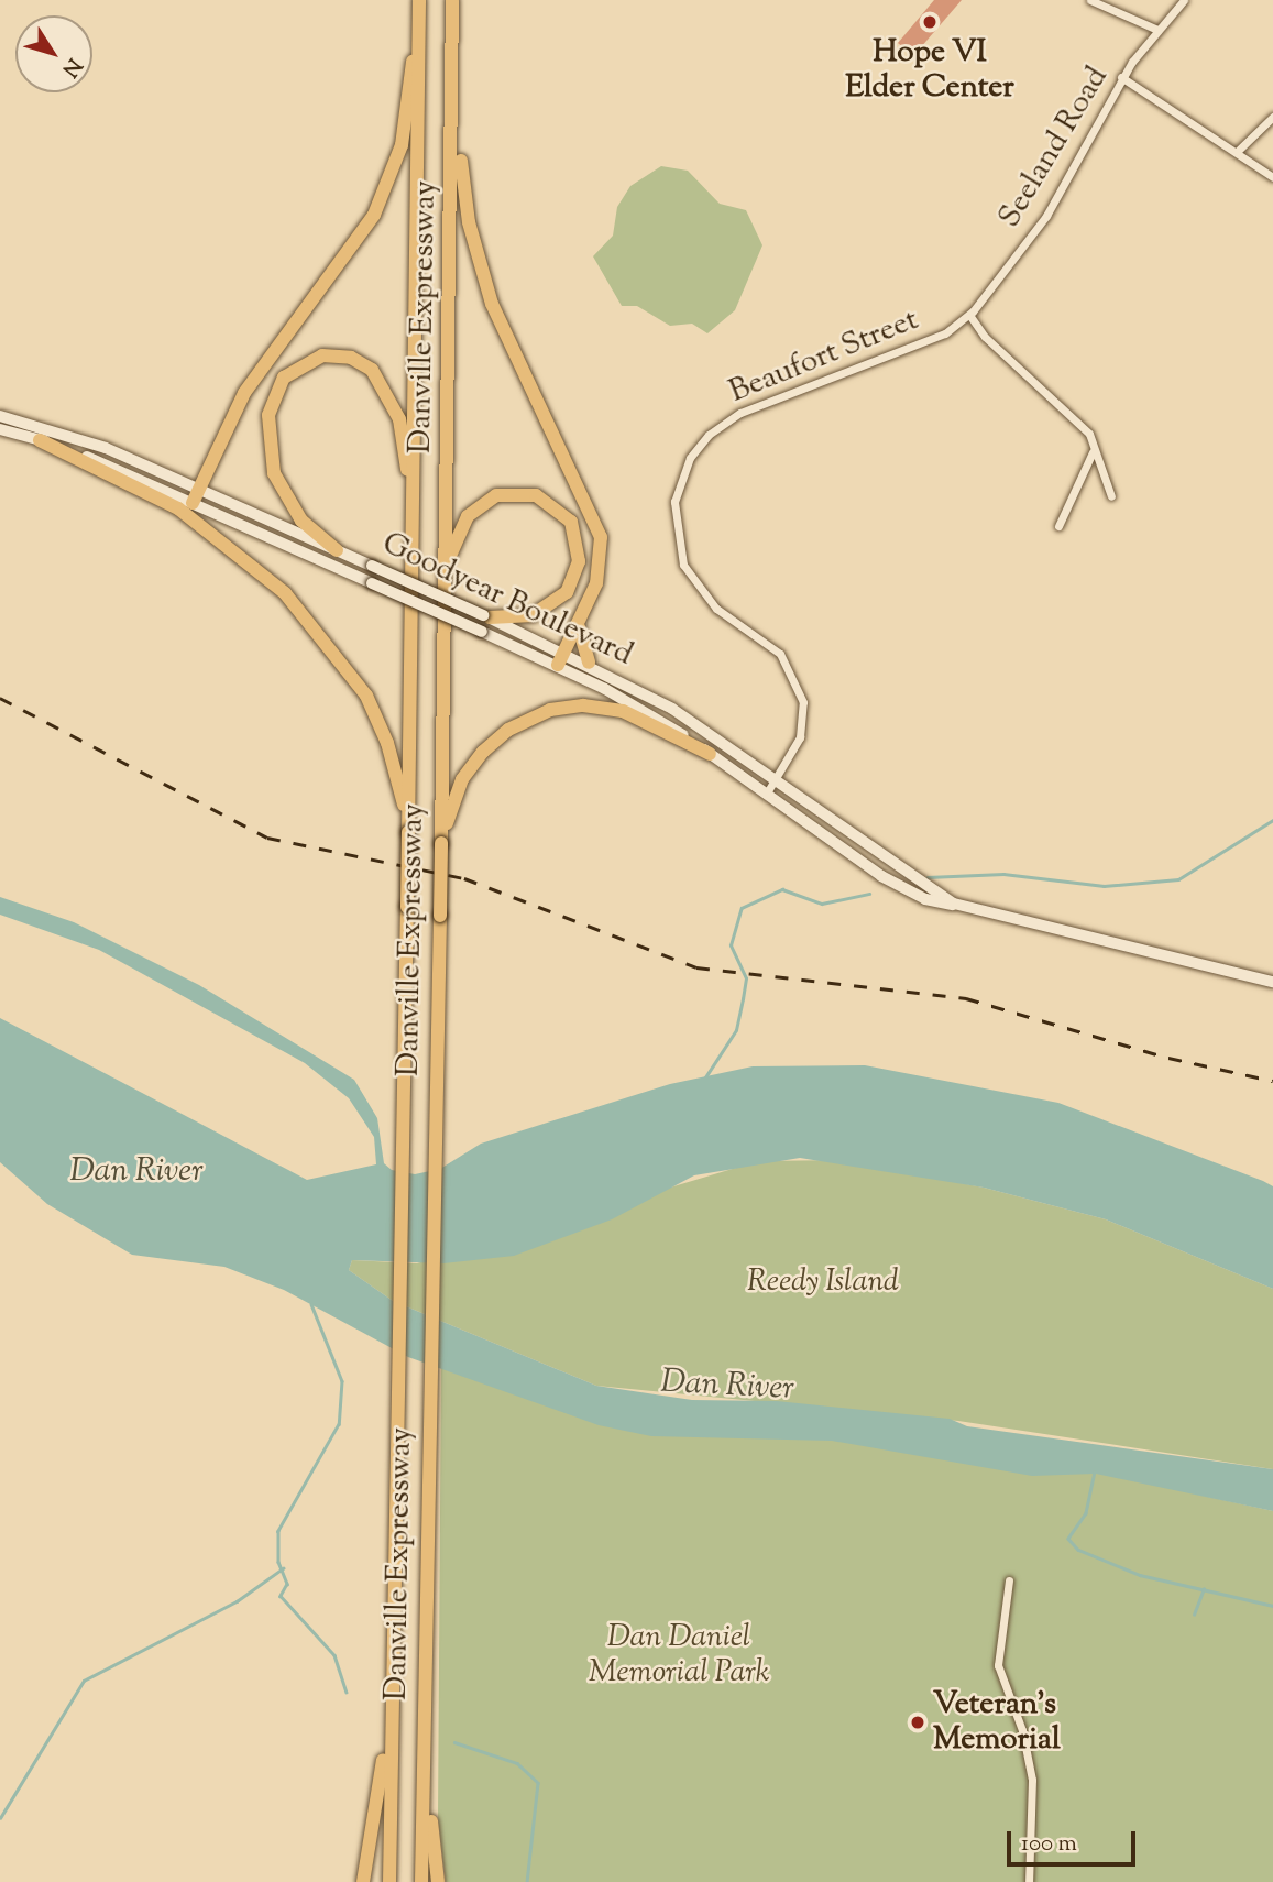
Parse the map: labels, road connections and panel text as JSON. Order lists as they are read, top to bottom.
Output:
{
  "streets": {
    "highway": ["Danville Expressway"],
    "main road": ["Goodyear Boulevard"],
    "street": ["Seeland Road", "Beaufort Street"]
  },
  "crossings": [
    ["Seeland Road", "Beaufort Street"],
    ["Beaufort Street", "Goodyear Boulevard"]
  ],
  "water": ["Dan River"],
  "parks": ["Reedy Island", "Dan Daniel Memorial Park"],
  "places": ["Hope VI Elder Center", "Veteran's Memorial"],
  "scale_bar": "100 m",
  "north": "bottom right"
}
